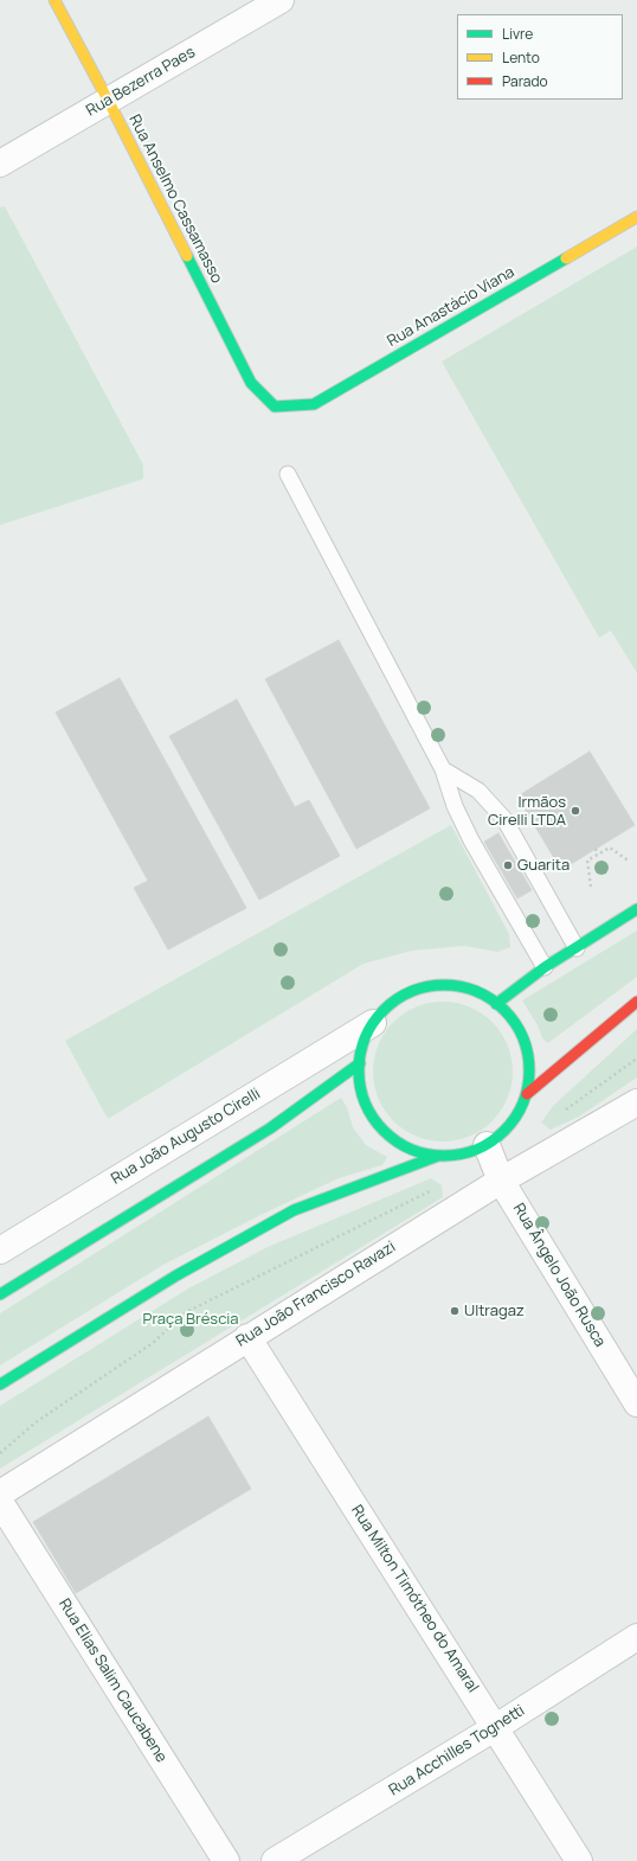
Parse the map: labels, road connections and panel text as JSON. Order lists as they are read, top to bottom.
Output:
{
  "streets": {
    "main road": ["Rua Anselmo Cassamasso", "Rua Anastácio Viana"],
    "street": [
      "Rua Bezerra Paes",
      "Rua João Augusto Cirelli",
      "Rua Ângelo João Rusca",
      "Rua João Francisco Ravazi",
      "Rua Milton Timótheo do Amaral",
      "Rua Elias Salim Caucabene",
      "Rua Acchilles Tognetti"
    ]
  },
  "crossings": [
    ["Rua Bezerra Paes", "Rua Anselmo Cassamasso"],
    ["Rua Anselmo Cassamasso", "Rua Anastácio Viana"],
    ["Rua Ângelo João Rusca", "Rua João Francisco Ravazi"],
    ["Rua João Francisco Ravazi", "Rua Milton Timótheo do Amaral"],
    ["Rua Milton Timótheo do Amaral", "Rua Acchilles Tognetti"]
  ],
  "parks": ["Praça Bréscia"],
  "places": ["Irmãos Cirelli LTDA", "Guarita", "Ultragaz"],
  "legend": ["Livre", "Lento", "Parado"]
}
